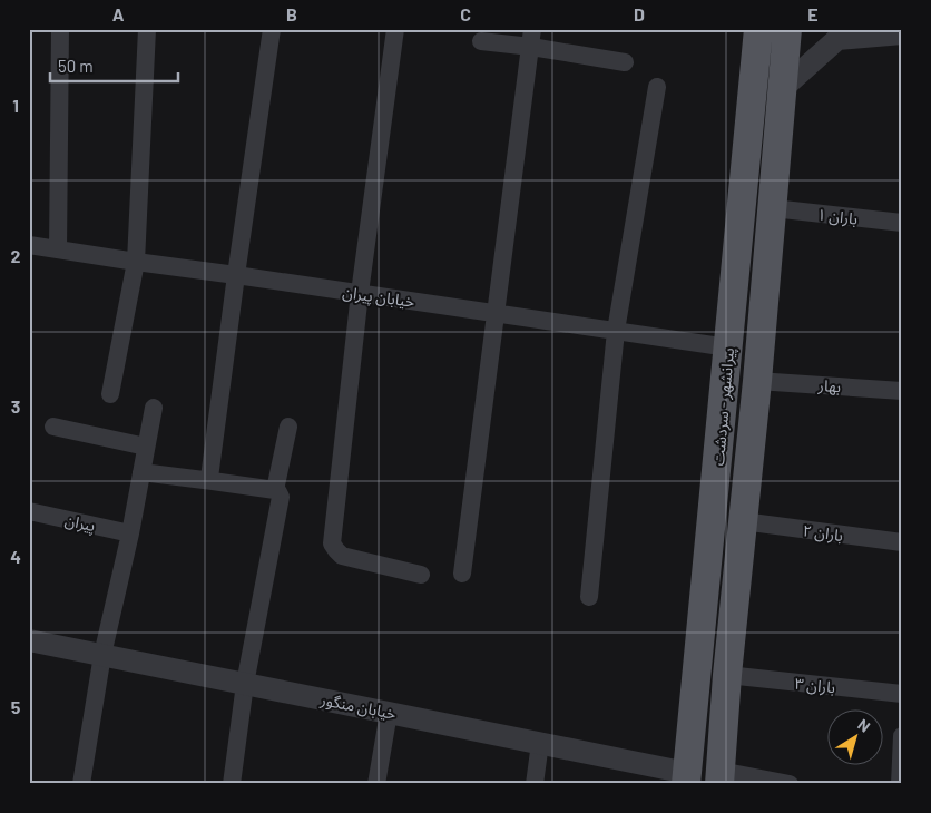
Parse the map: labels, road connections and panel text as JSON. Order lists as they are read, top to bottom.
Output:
{
  "streets": {
    "main road": ["پیرانشهر - سردشت"],
    "street": [
      "باران ۱",
      "خیابان پیران",
      "بهار",
      "پیران",
      "باران ۲",
      "باران ۳",
      "خیابان منگور"
    ]
  },
  "crossings": [
    ["خیابان پیران", "پیرانشهر - سردشت"],
    ["پیرانشهر - سردشت", "خیابان منگور"]
  ],
  "scale_bar": "50 m",
  "north": "top right",
  "grid": {
    "columns": [
      "A",
      "B",
      "C",
      "D",
      "E"
    ],
    "rows": [
      "1",
      "2",
      "3",
      "4",
      "5"
    ]
  }
}
